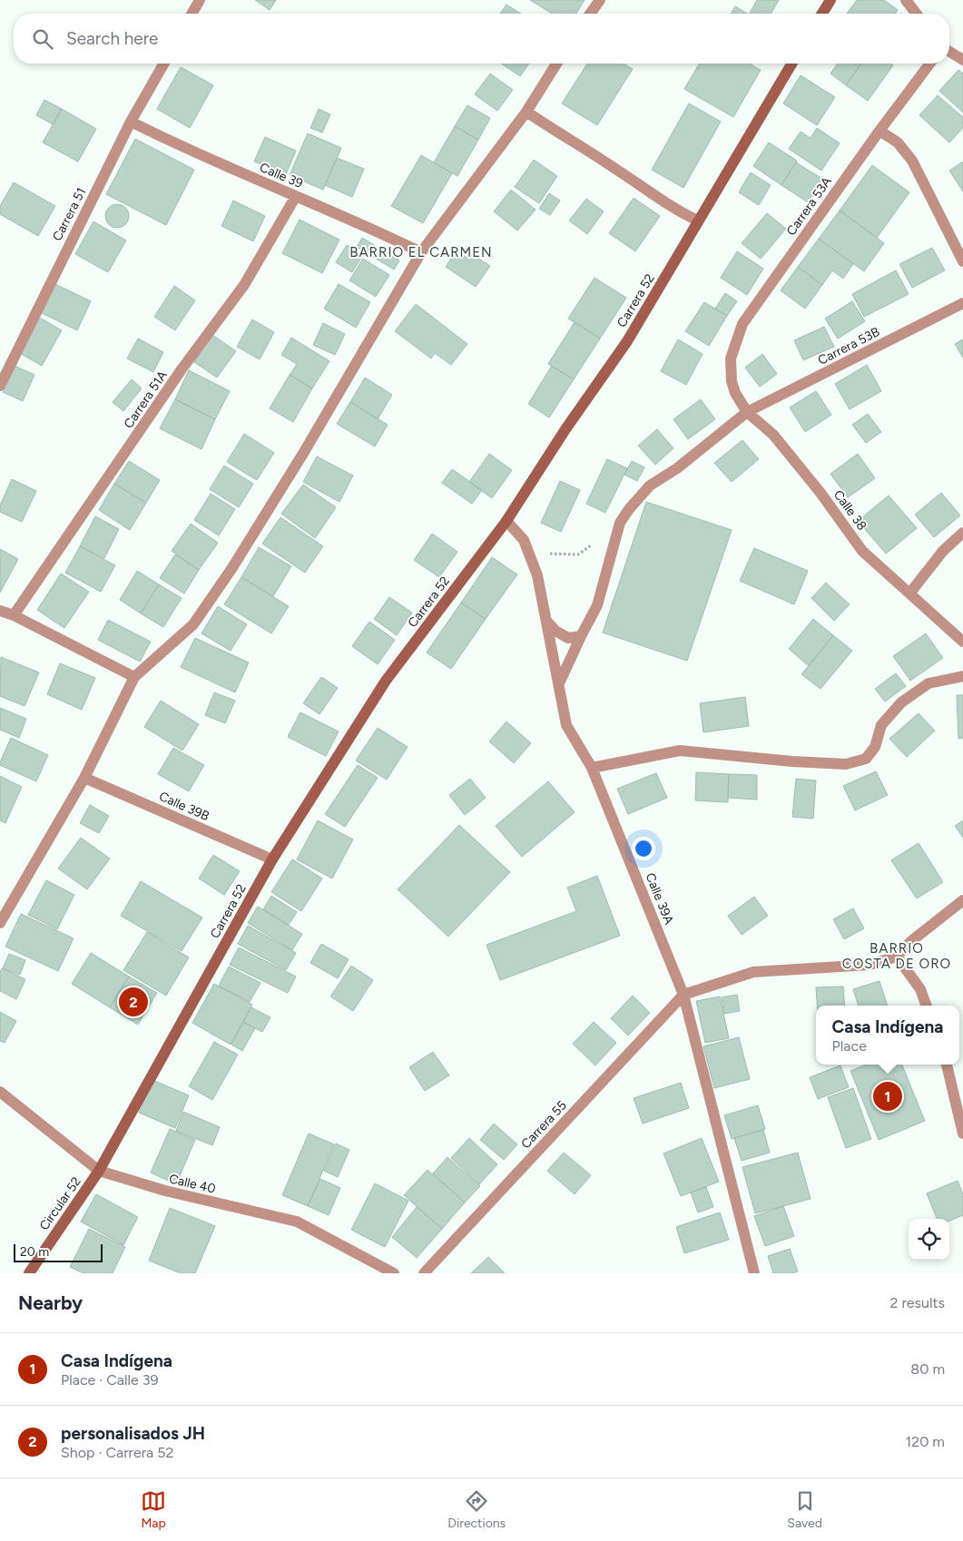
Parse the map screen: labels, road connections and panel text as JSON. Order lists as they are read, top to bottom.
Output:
{
  "streets": {
    "street": [
      "Calle 39",
      "Carrera 53A",
      "Carrera 51",
      "Carrera 52",
      "Carrera 53B",
      "Carrera 51A",
      "Calle 38",
      "Calle 39B",
      "Calle 39A",
      "Carrera 55",
      "Calle 40",
      "Circular 52"
    ]
  },
  "crossings": [
    ["Calle 39", "Carrera 51"],
    ["Calle 39", "Carrera 51A"],
    ["Carrera 53A", "Calle 38"],
    ["Carrera 52", "Calle 39B"],
    ["Carrera 52", "Calle 39A"],
    ["Carrera 52", "Calle 40"],
    ["Carrera 52", "Circular 52"],
    ["Carrera 53B", "Calle 38"],
    ["Carrera 53B", "Calle 39A"],
    ["Calle 39A", "Carrera 55"],
    ["Calle 40", "Circular 52"]
  ],
  "districts": ["BARRIO EL CARMEN", "BARRIO COSTA DE ORO"],
  "scale_bar": "20 m",
  "page": {
    "search": "Search here",
    "pins": ["2", "1"],
    "popup": ["Casa Indígena", "Place"],
    "scale": "20 m",
    "heading": ["Nearby", "2 results"],
    "list": [
      {
        "mark": "1",
        "name": "Casa Indígena",
        "note": "Place · Calle 39",
        "value": "80 m"
      },
      {
        "mark": "2",
        "name": "personalisados JH",
        "note": "Shop · Carrera 52",
        "value": "120 m"
      }
    ],
    "nav": ["Map", "Directions", "Saved"]
  }
}
